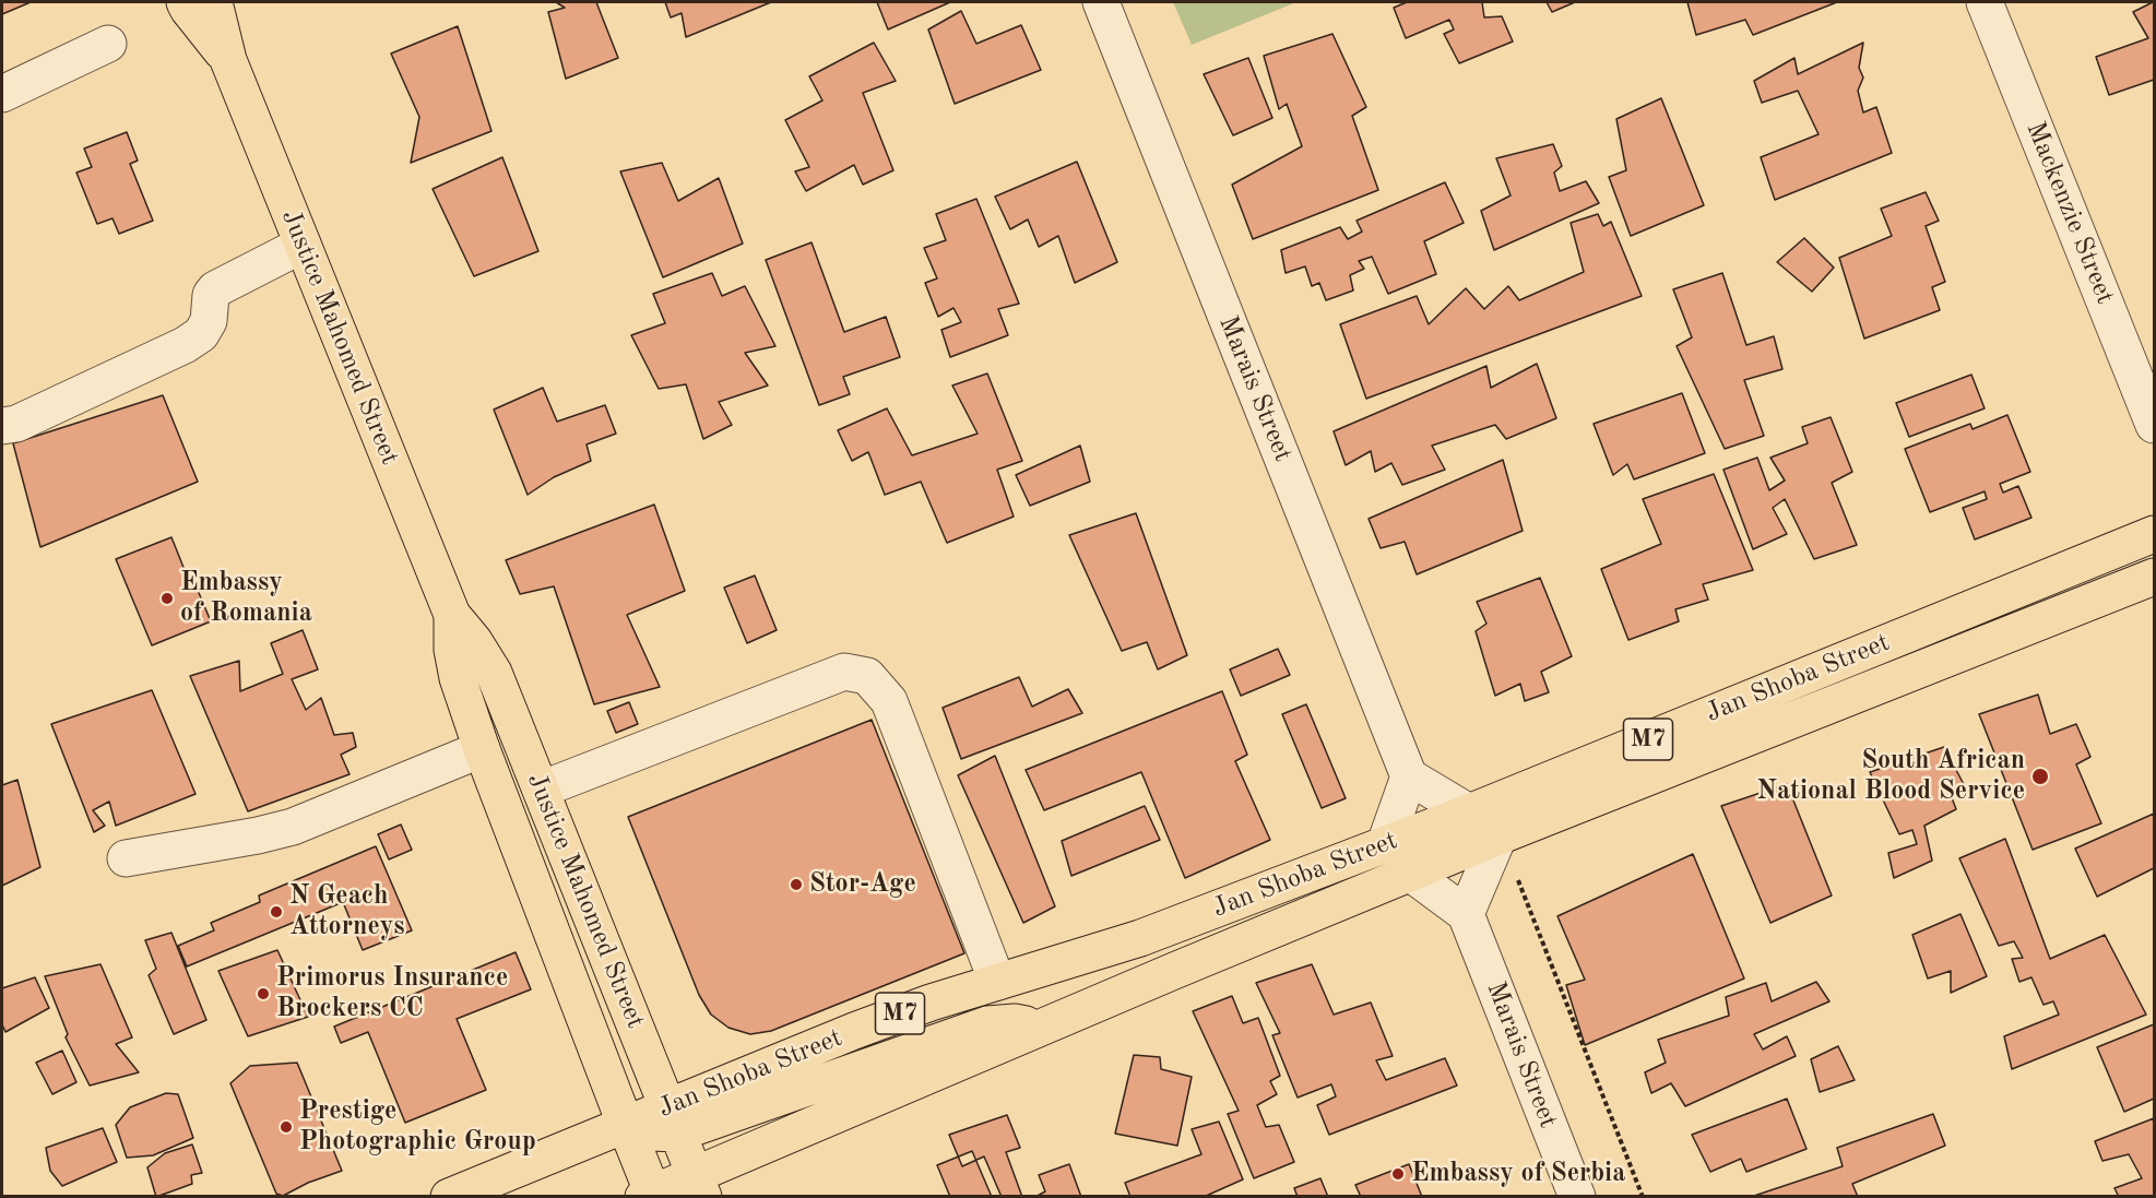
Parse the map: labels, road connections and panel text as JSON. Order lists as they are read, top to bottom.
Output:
{
  "streets": {
    "main road": ["Justice Mahomed Street", "Jan Shoba Street", "M7"],
    "street": ["Mackenzie Street", "Marais Street"]
  },
  "crossings": [
    ["Justice Mahomed Street", "Jan Shoba Street"]
  ],
  "places": [
    "Embassy of Romania",
    "South African National Blood Service",
    "Stor-Age",
    "N Geach Attorneys",
    "Primorus Insurance Brockers CC",
    "Prestige Photographic Group",
    "Embassy of Serbia"
  ]
}
